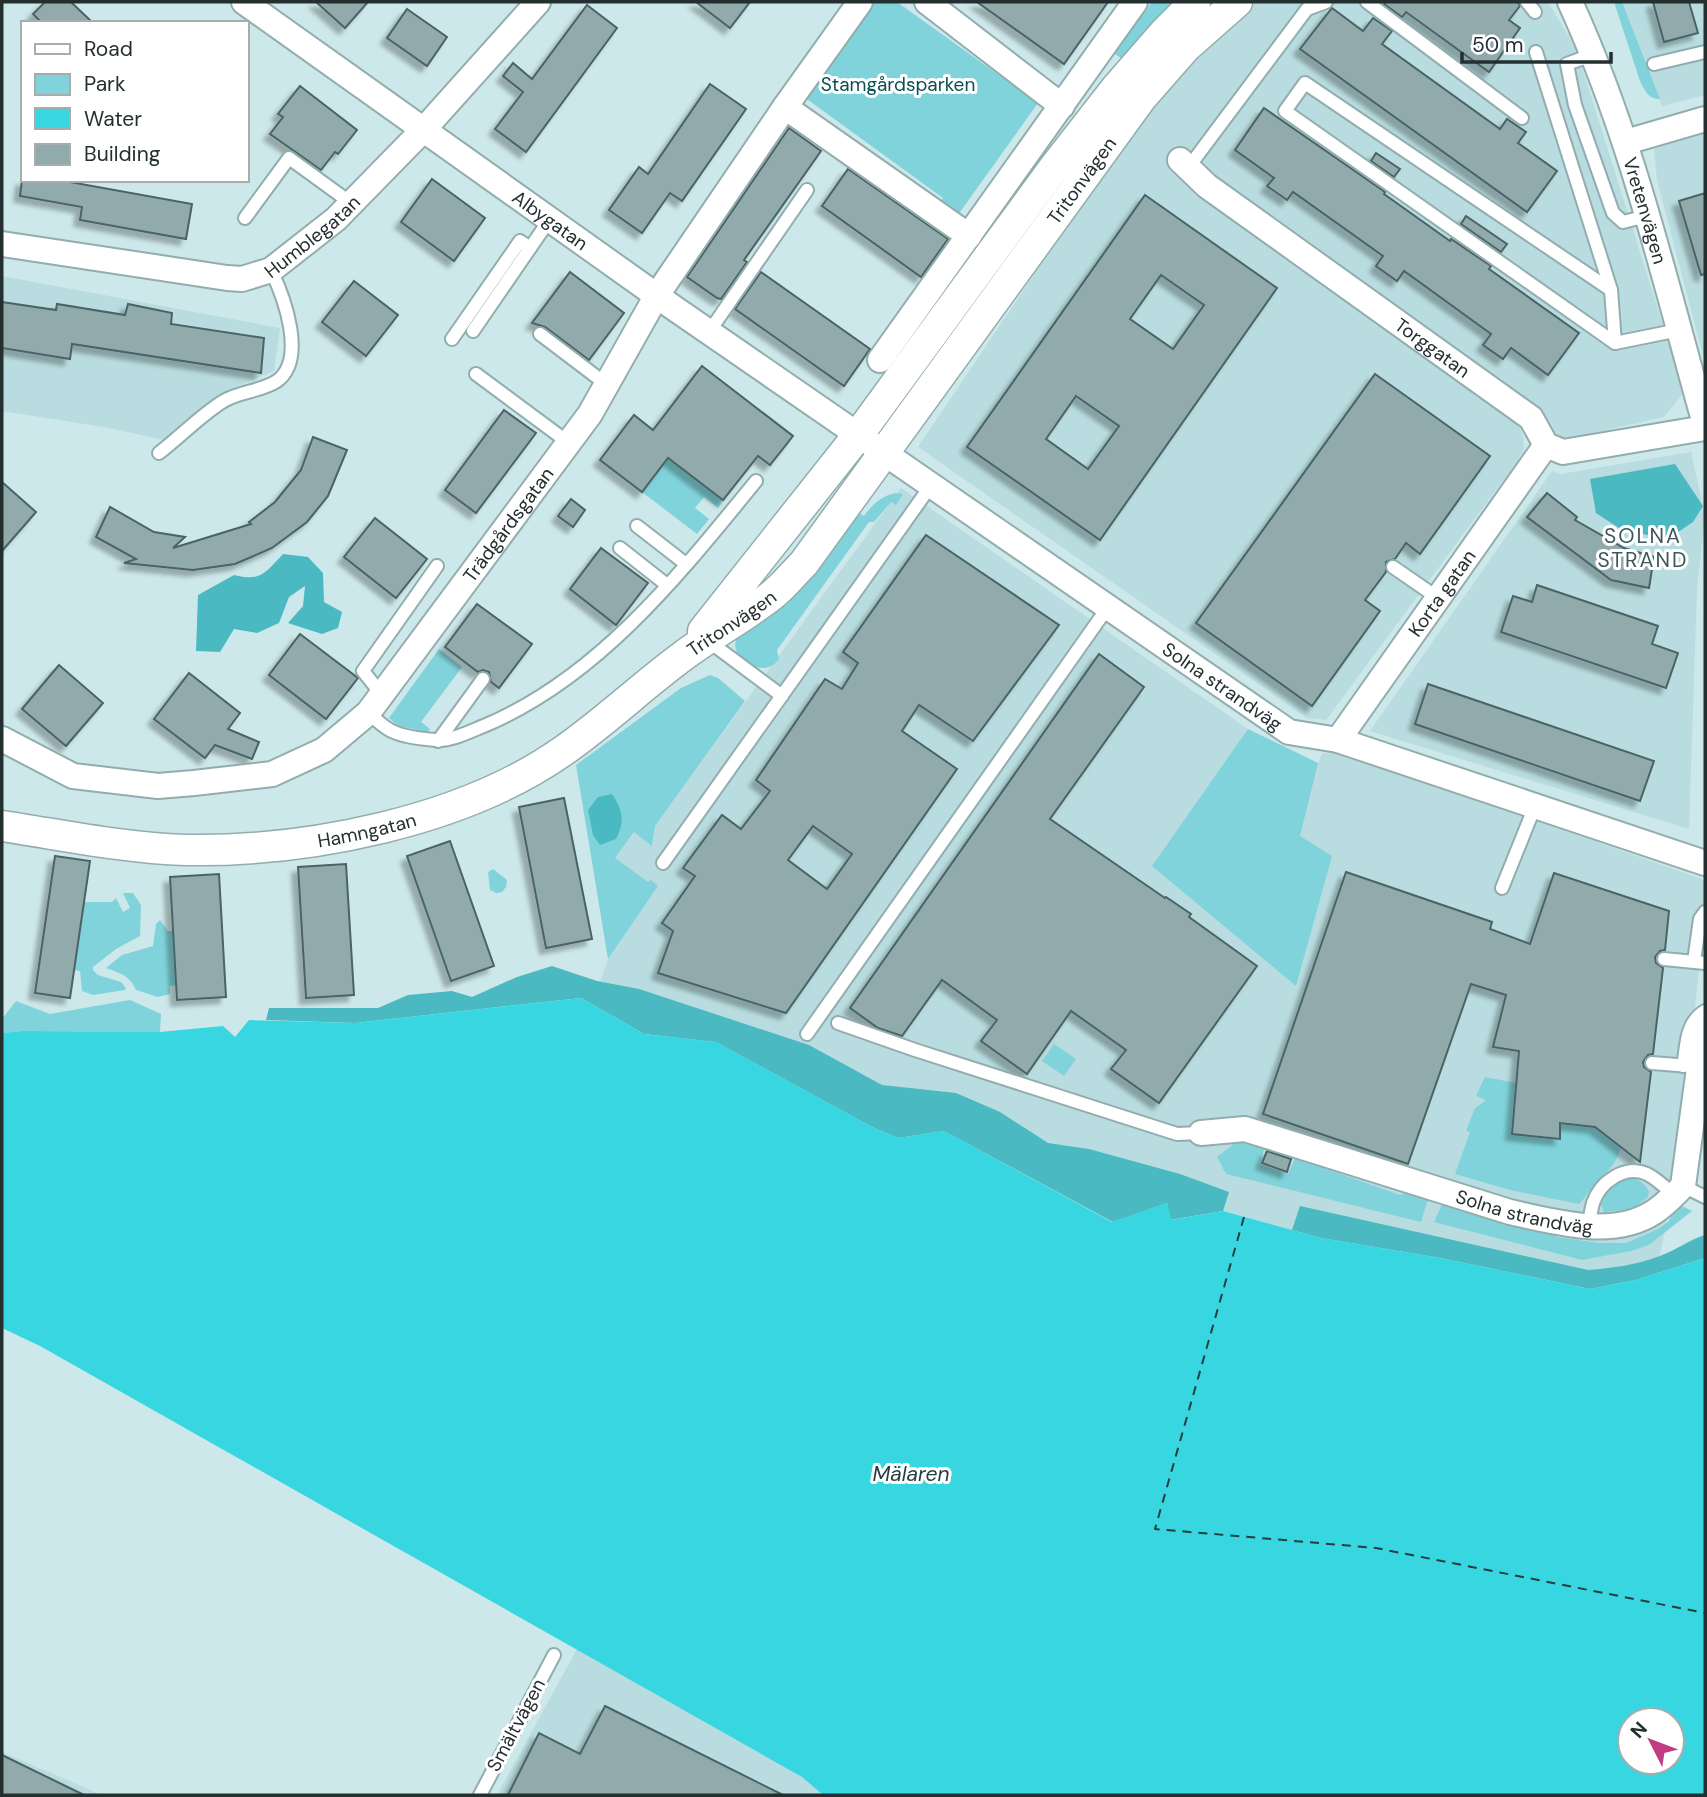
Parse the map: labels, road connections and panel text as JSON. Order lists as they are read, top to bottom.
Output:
{
  "streets": {
    "street": [
      "Tritonvägen",
      "Vretenvägen",
      "Albygatan",
      "Humblegatan",
      "Torggatan",
      "Trädgårdsgatan",
      "Korta gatan",
      "Solna strandväg",
      "Hamngatan"
    ],
    "lane": ["Smältvägen"]
  },
  "crossings": [
    ["Tritonvägen", "Albygatan"],
    ["Tritonvägen", "Solna strandväg"],
    ["Tritonvägen", "Hamngatan"],
    ["Albygatan", "Humblegatan"],
    ["Albygatan", "Trädgårdsgatan"],
    ["Albygatan", "Solna strandväg"],
    ["Torggatan", "Korta gatan"],
    ["Korta gatan", "Solna strandväg"]
  ],
  "districts": ["SOLNA STRAND"],
  "water": ["Mälaren"],
  "parks": ["Stamgårdsparken"],
  "legend": [
    "Road",
    "Park",
    "Water",
    "Building"
  ],
  "scale_bar": "50 m",
  "north": "top left"
}
